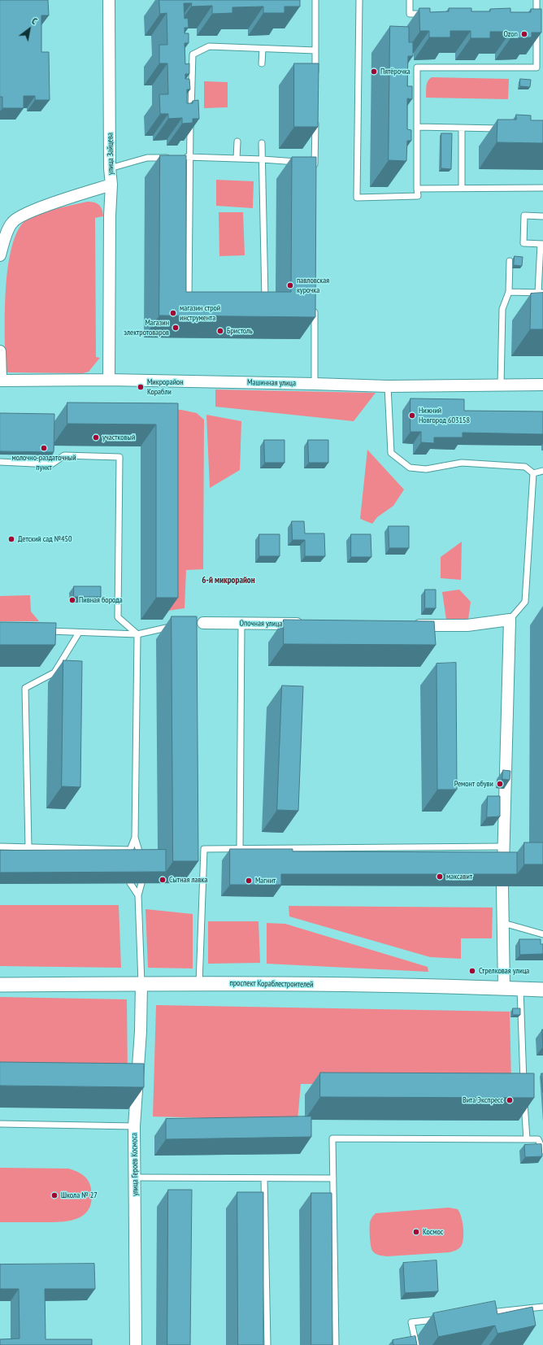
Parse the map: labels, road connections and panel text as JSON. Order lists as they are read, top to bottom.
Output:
{
  "streets": {
    "street": [
      "улица Зайцева",
      "Машинная улица",
      "Опочная улица",
      "проспект Кораблестроителей",
      "улица Героев Космоса"
    ]
  },
  "crossings": [
    ["проспект Кораблестроителей", "улица Героев Космоса"]
  ],
  "districts": ["6-й микрорайон"],
  "places": [
    "Ozon",
    "Пятёрочка",
    "павловская курочка",
    "магазин строй инструмента",
    "Магазин электротоваров",
    "Бристоль",
    "Микрорайон Корабли",
    "Нижний Новгород 603158",
    "участковый",
    "молочно-раздаточный пункт",
    "Детский сад №450",
    "Пивная борода",
    "Ремонт обуви",
    "максавит",
    "Сытная лавка",
    "Магнит",
    "Стрелковая улица",
    "Вита Экспресс",
    "Школа № 27",
    "Космос"
  ],
  "north": "top right"
}
